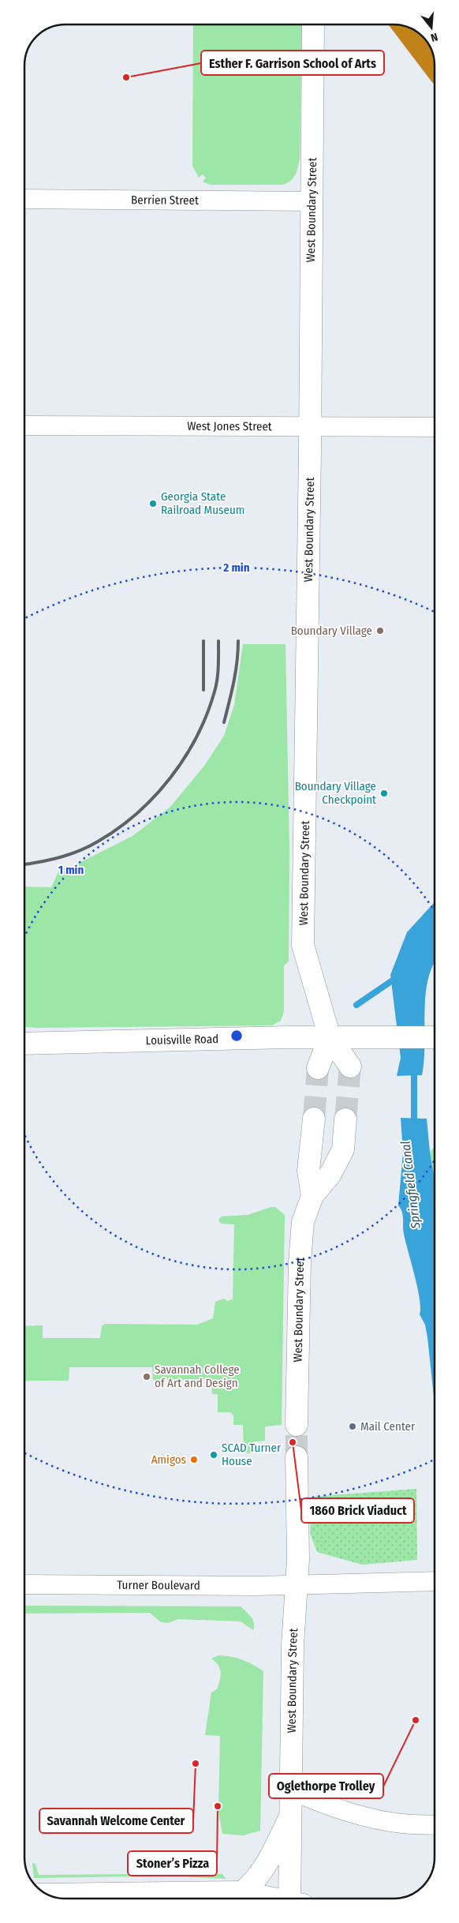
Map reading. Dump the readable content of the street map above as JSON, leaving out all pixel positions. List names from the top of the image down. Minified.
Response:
{"streets":{"main road":["West Boundary Street","Louisville Road"],"street":["Berrien Street","West Jones Street","Turner Boulevard"]},"crossings":[["Berrien Street","West Boundary Street"],["West Boundary Street","West Jones Street"],["West Boundary Street","Louisville Road"],["West Boundary Street","Turner Boulevard"]],"water":["Springfield Canal"],"places":["Esther F. Garrison School of Arts","Georgia State Railroad Museum","Boundary Village","Boundary Village Checkpoint","Savannah College of Art and Design","Mail Center","1860 Brick Viaduct","SCAD Turner House","Amigos","Oglethorpe Trolley","Savannah Welcome Center","Stoner’s Pizza"],"north":"bottom","rings":["2 min","1 min"]}
